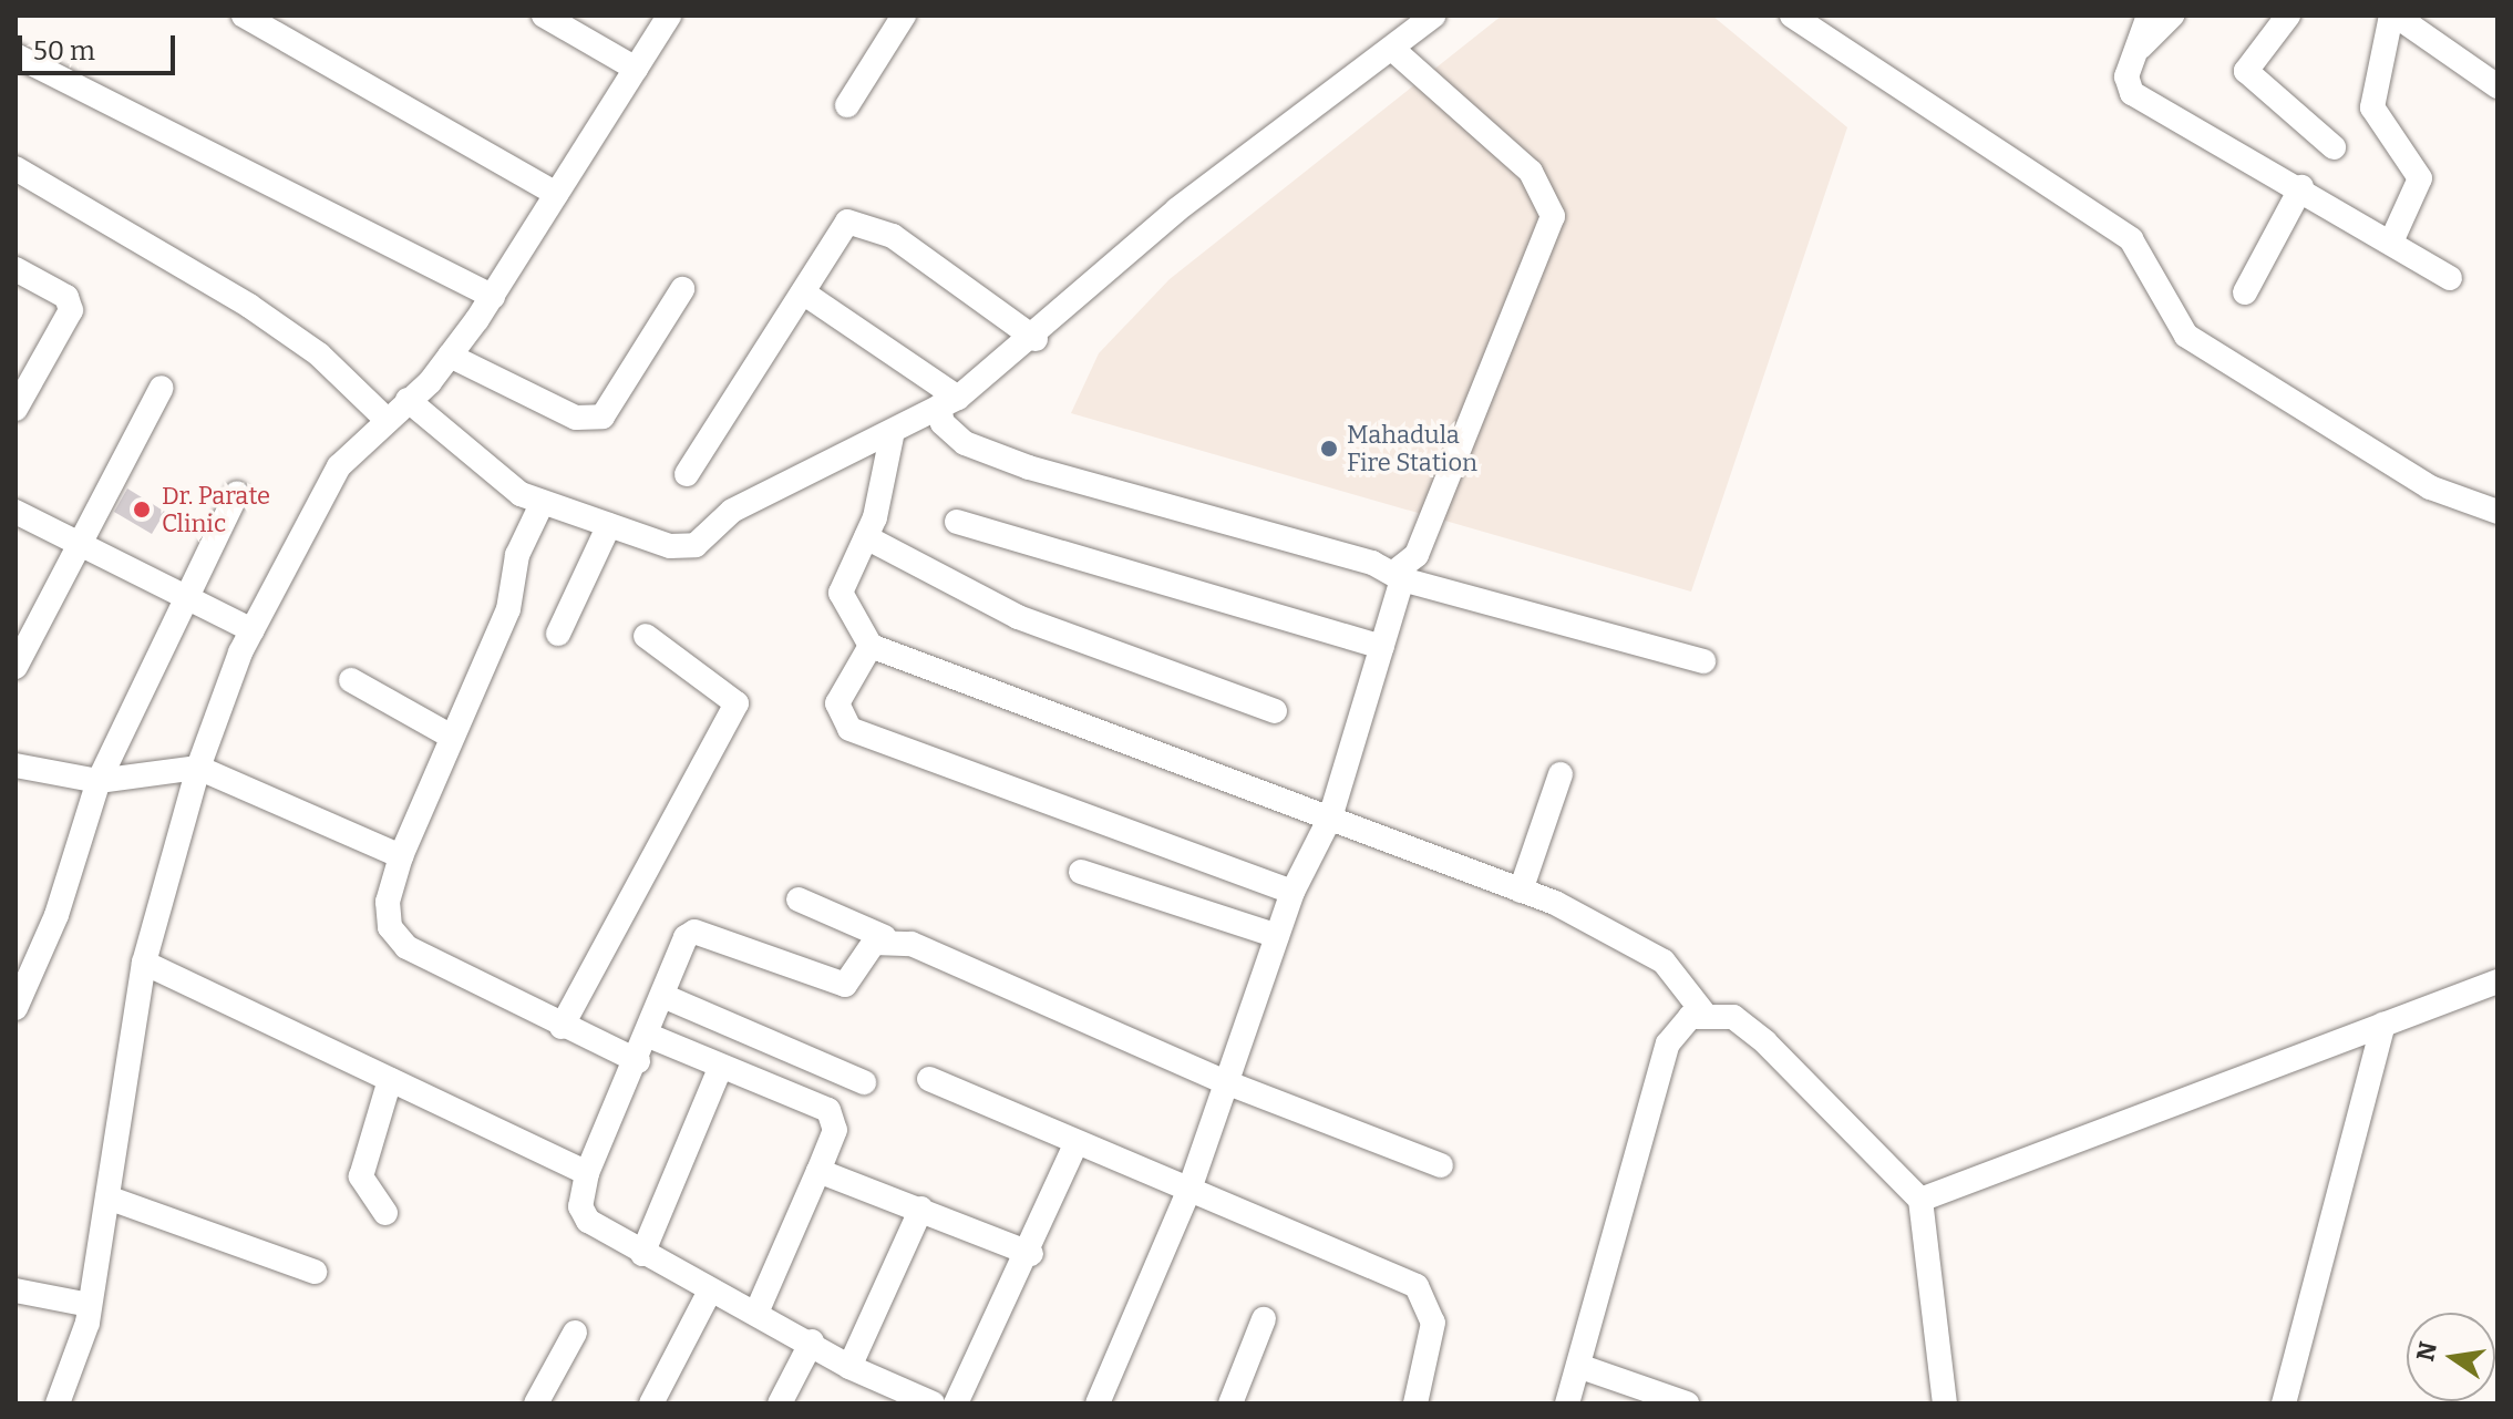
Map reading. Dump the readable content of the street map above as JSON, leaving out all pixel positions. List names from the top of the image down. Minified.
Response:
{"places":["Mahadula Fire Station","Dr. Parate Clinic"],"scale_bar":"50 m","north":"left"}
